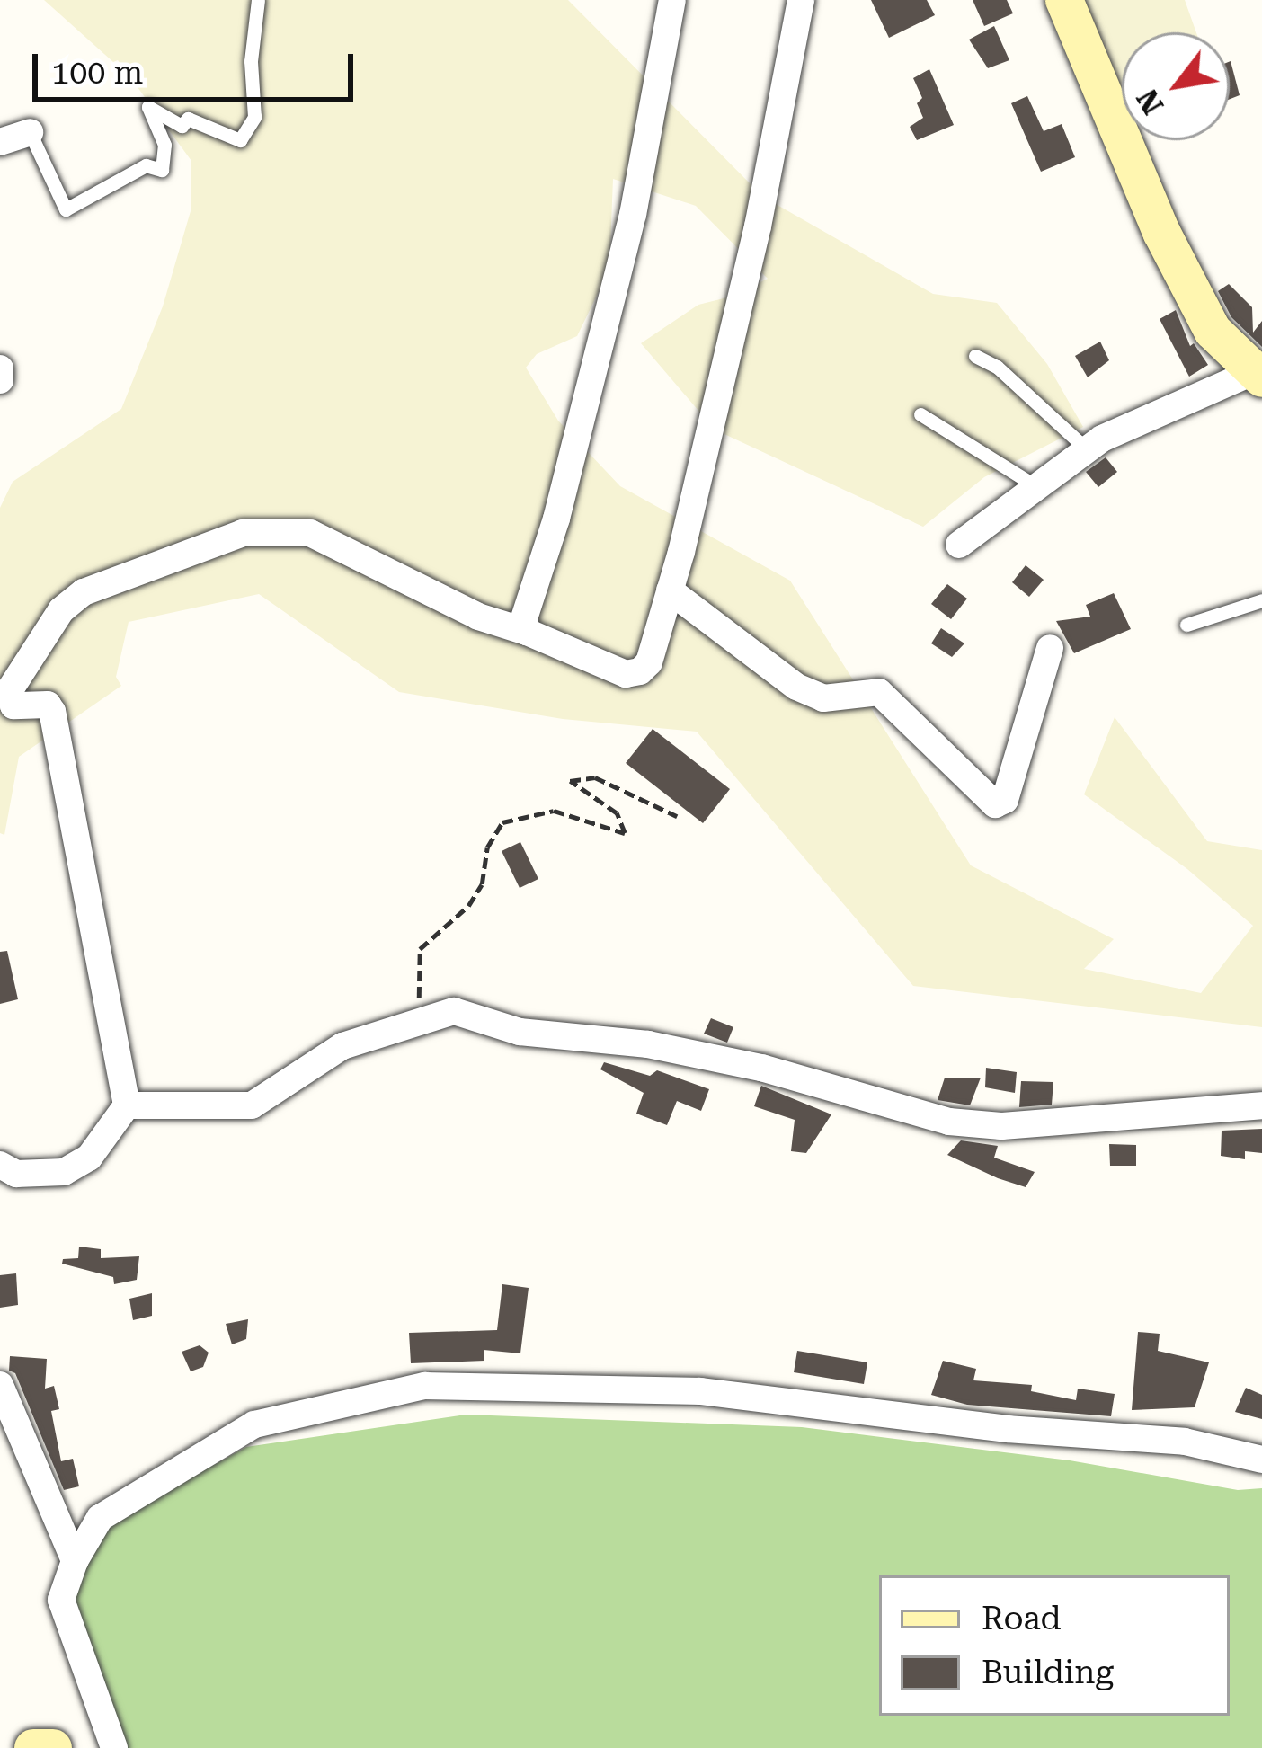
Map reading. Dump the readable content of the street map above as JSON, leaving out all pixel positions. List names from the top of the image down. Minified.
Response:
{"legend":["Road","Building"],"scale_bar":"100 m","north":"bottom left"}
